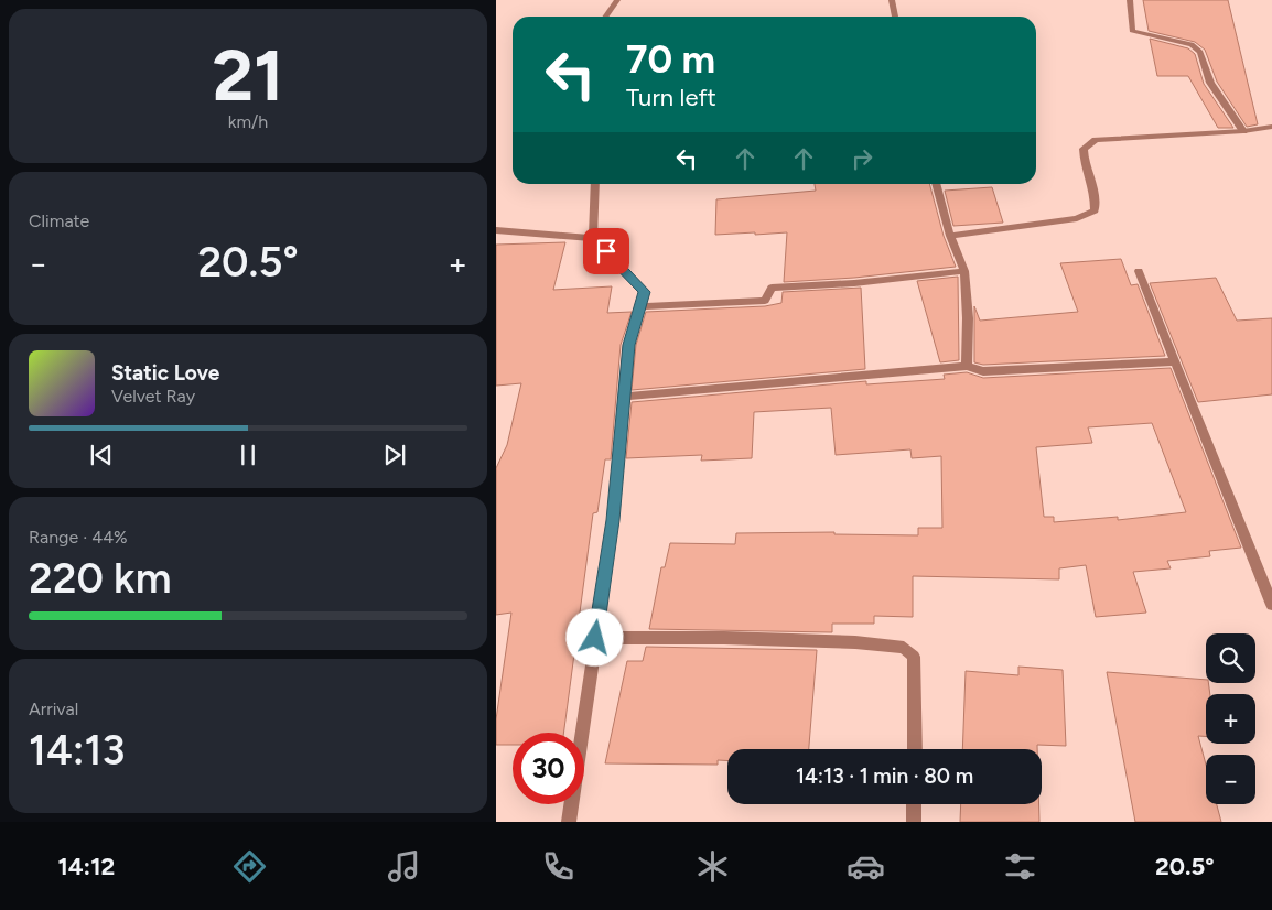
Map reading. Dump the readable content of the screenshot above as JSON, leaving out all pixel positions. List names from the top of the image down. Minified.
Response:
{"page":{"tile":[["21","km/h"],"Climate",["Range · 44%","220 km"],["Arrival","14:13"]],"turn":["70 m","Turn left"],"heat":["−","20.5°","+"],"song":["Static Love","Velvet Ray"],"map_buttons":["+","−"],"limit":"30","trip":"14:13 · 1 min · 80 m","tabs":["14:12","20.5°"]}}
